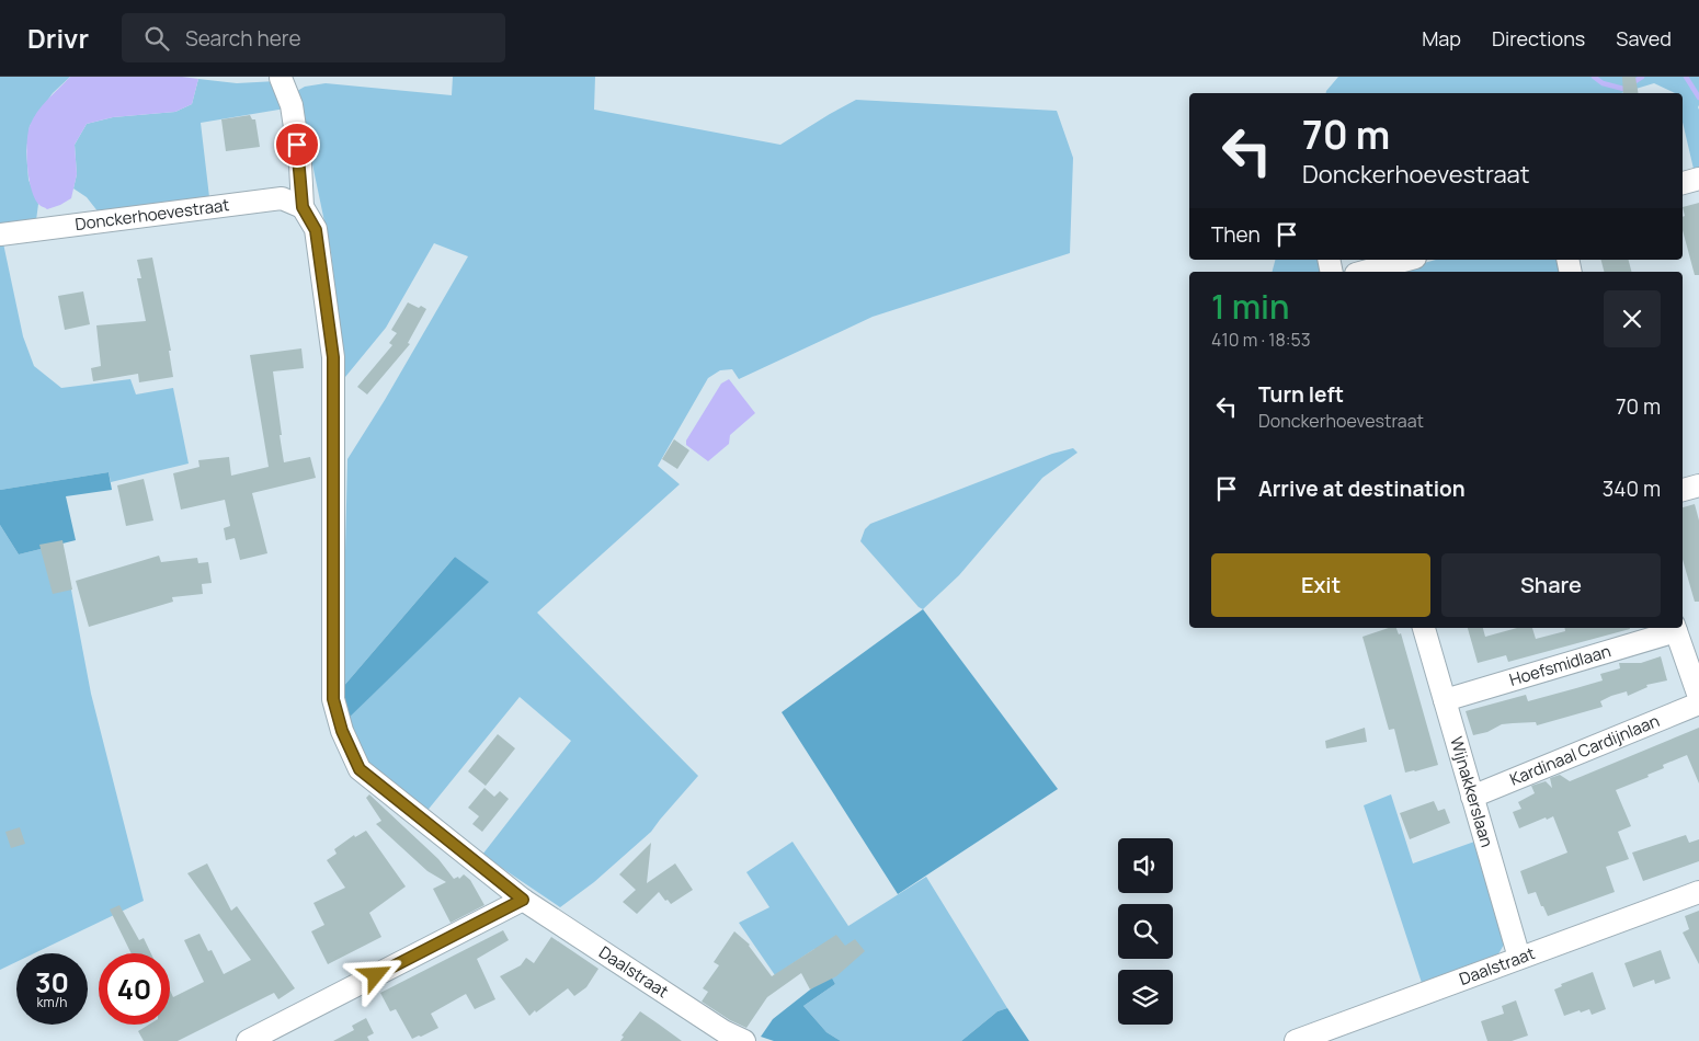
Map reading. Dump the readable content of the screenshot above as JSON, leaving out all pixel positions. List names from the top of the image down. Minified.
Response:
{"streets":{"street":["Donckerhoevestraat","Hoefsmidlaan","Kardinaal Cardijnlaan","Wijnakkerslaan","Daalstraat"]},"crossings":[["Hoefsmidlaan","Wijnakkerslaan"],["Kardinaal Cardijnlaan","Wijnakkerslaan"],["Wijnakkerslaan","Daalstraat"]],"page":{"header":"Drivr","search":"Search here","nav":["Map","Directions","Saved"],"turn":["70 m","Donckerhoevestraat"],"then":"Then","heading":["1 min","410 m · 18:53"],"list":[{"name":"Turn left","note":"Donckerhoevestraat","value":"70 m"},{"name":"Arrive at destination","value":"340 m"}],"buttons":["Exit","Share"],"speed":"30 km/h","limit":"40"}}
